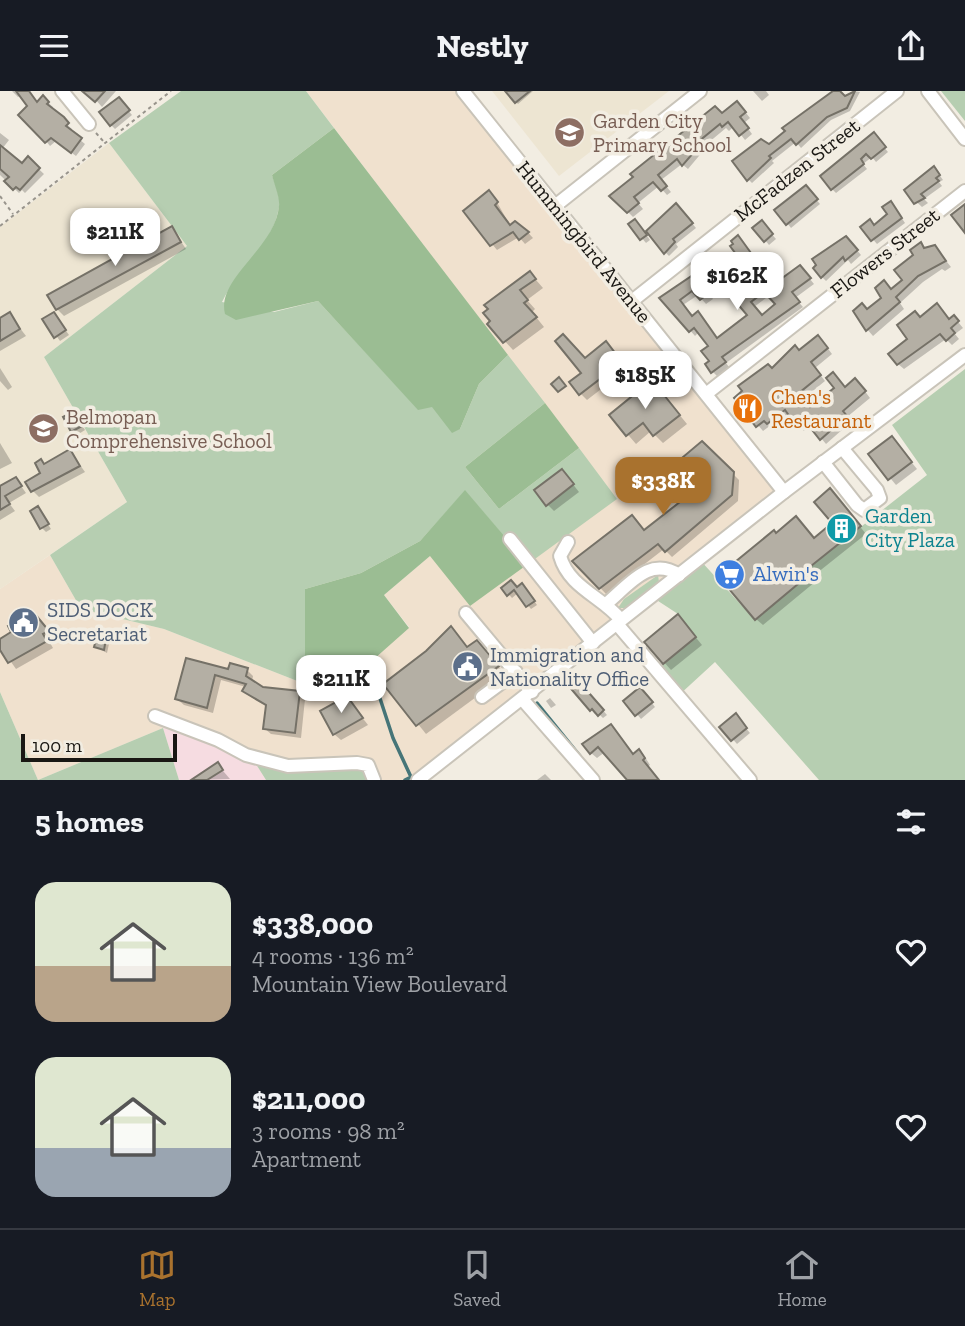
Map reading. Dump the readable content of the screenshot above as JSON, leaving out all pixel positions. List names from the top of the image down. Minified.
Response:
{"streets":{"street":["McFadzen Street","Hummingbird Avenue","Flowers Street"]},"crossings":[["McFadzen Street","Hummingbird Avenue"],["Hummingbird Avenue","Flowers Street"]],"places":{"school or university":["Garden City Primary School","Belmopan Comprehensive School"],"restaurant":["Chen's Restaurant"],"building":["Garden City Plaza"],"supermarket":["Alwin's"],"public building":["SIDS DOCK Secretariat","Immigration and Nationality Office"]},"scale_bar":"100 m","page":{"header":"Nestly","price":["$211K","$162K","$185K","$338K","$211K"],"scale":"100 m","heading":"5 homes","list":[{"name":"$338,000","note":"4 rooms · 136 m² · Mountain View Boulevard"},{"name":"$211,000","note":"3 rooms · 98 m² · Apartment"}],"tabs":["Map","Saved","Home"]}}
